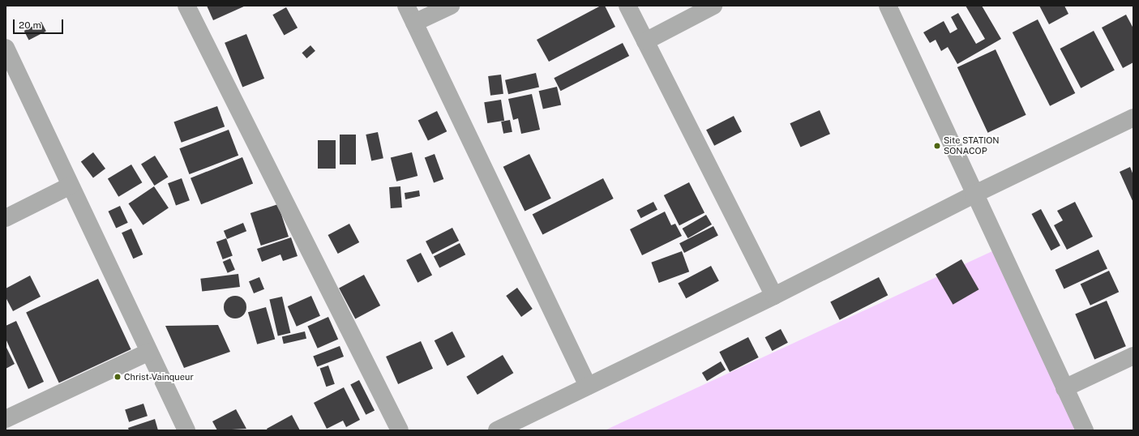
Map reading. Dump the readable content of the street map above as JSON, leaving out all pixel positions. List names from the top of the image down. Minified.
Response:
{"places":["Site STATION SONACOP","Christ-Vainqueur"],"scale_bar":"20 m"}
